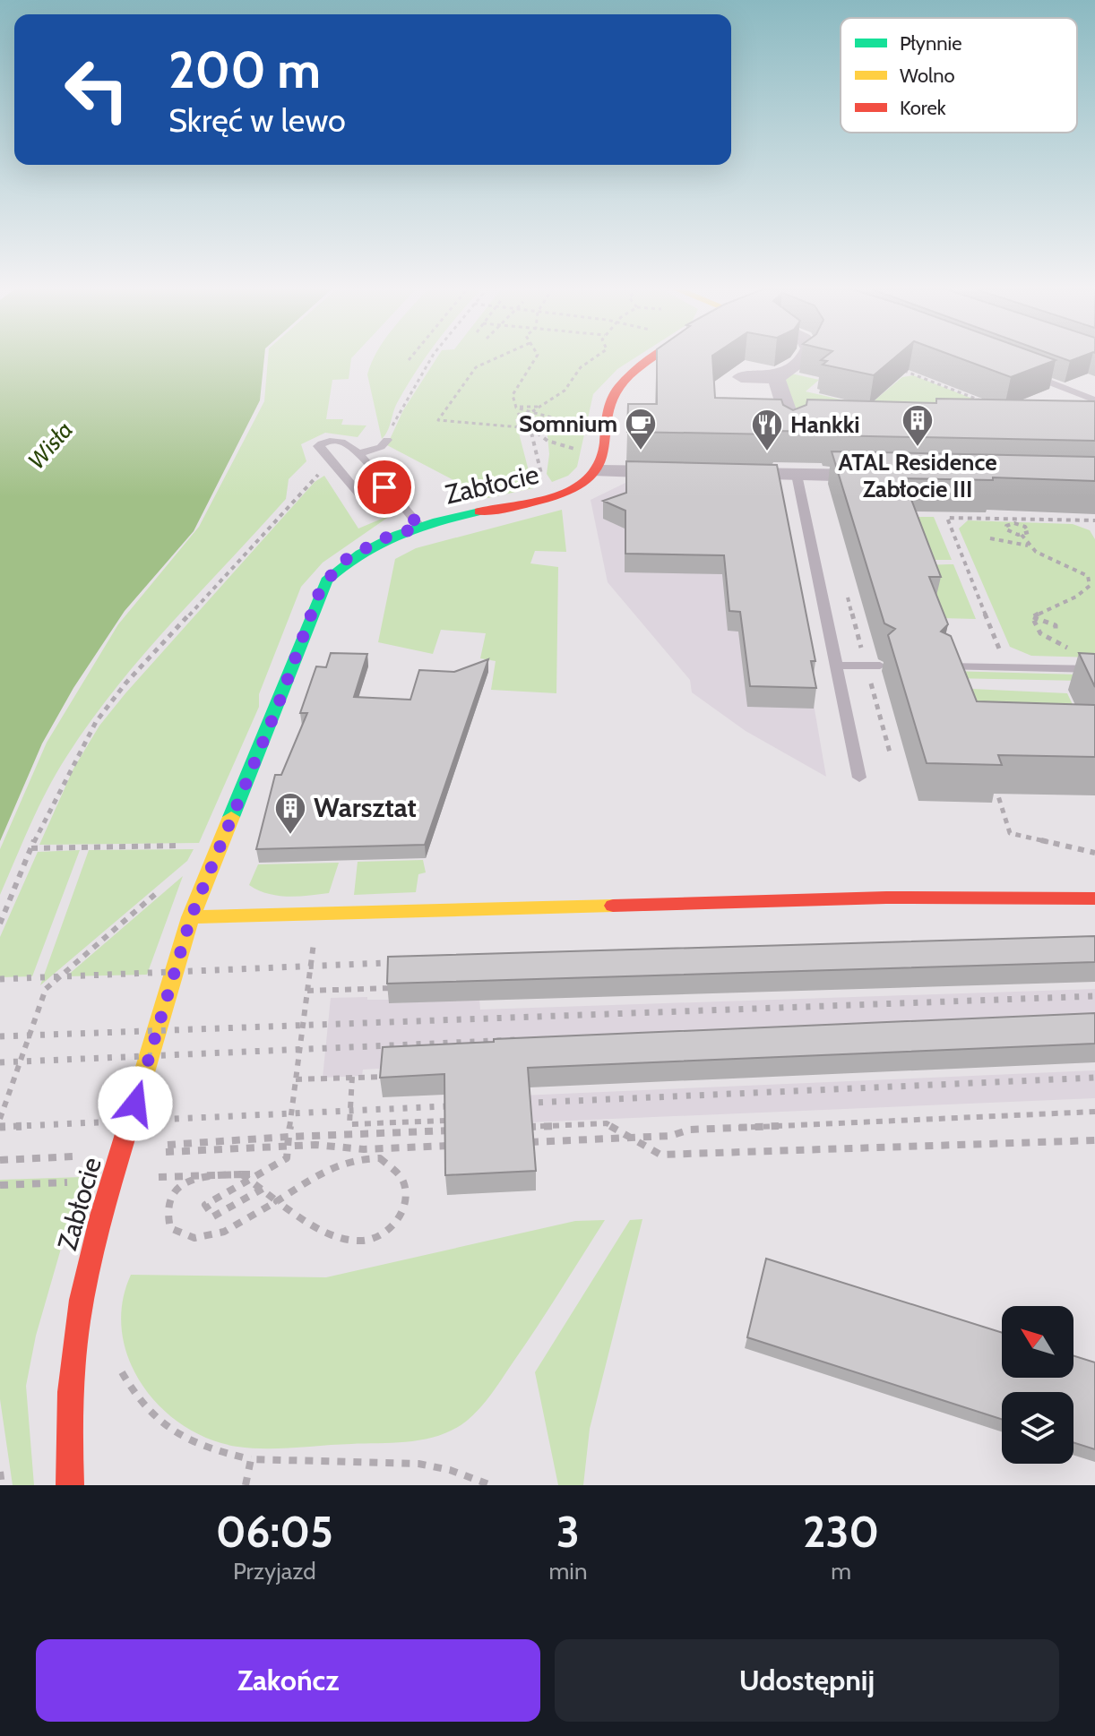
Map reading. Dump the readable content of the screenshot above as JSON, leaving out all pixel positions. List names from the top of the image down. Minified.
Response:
{"streets":{"street":["Zabłocie"]},"water":["Wisła"],"places":{"building":["ATAL Residence Zabłocie III","Warsztat"],"cafe":["Somnium"],"restaurant":["Hankki"]},"legend":["Płynnie","Wolno","Korek"],"north":"top left","page":{"turn":["200 m","Skręć w lewo"],"eta":["06:05","Przyjazd","3","min","230","m"],"buttons":["Zakończ","Udostępnij"]}}
